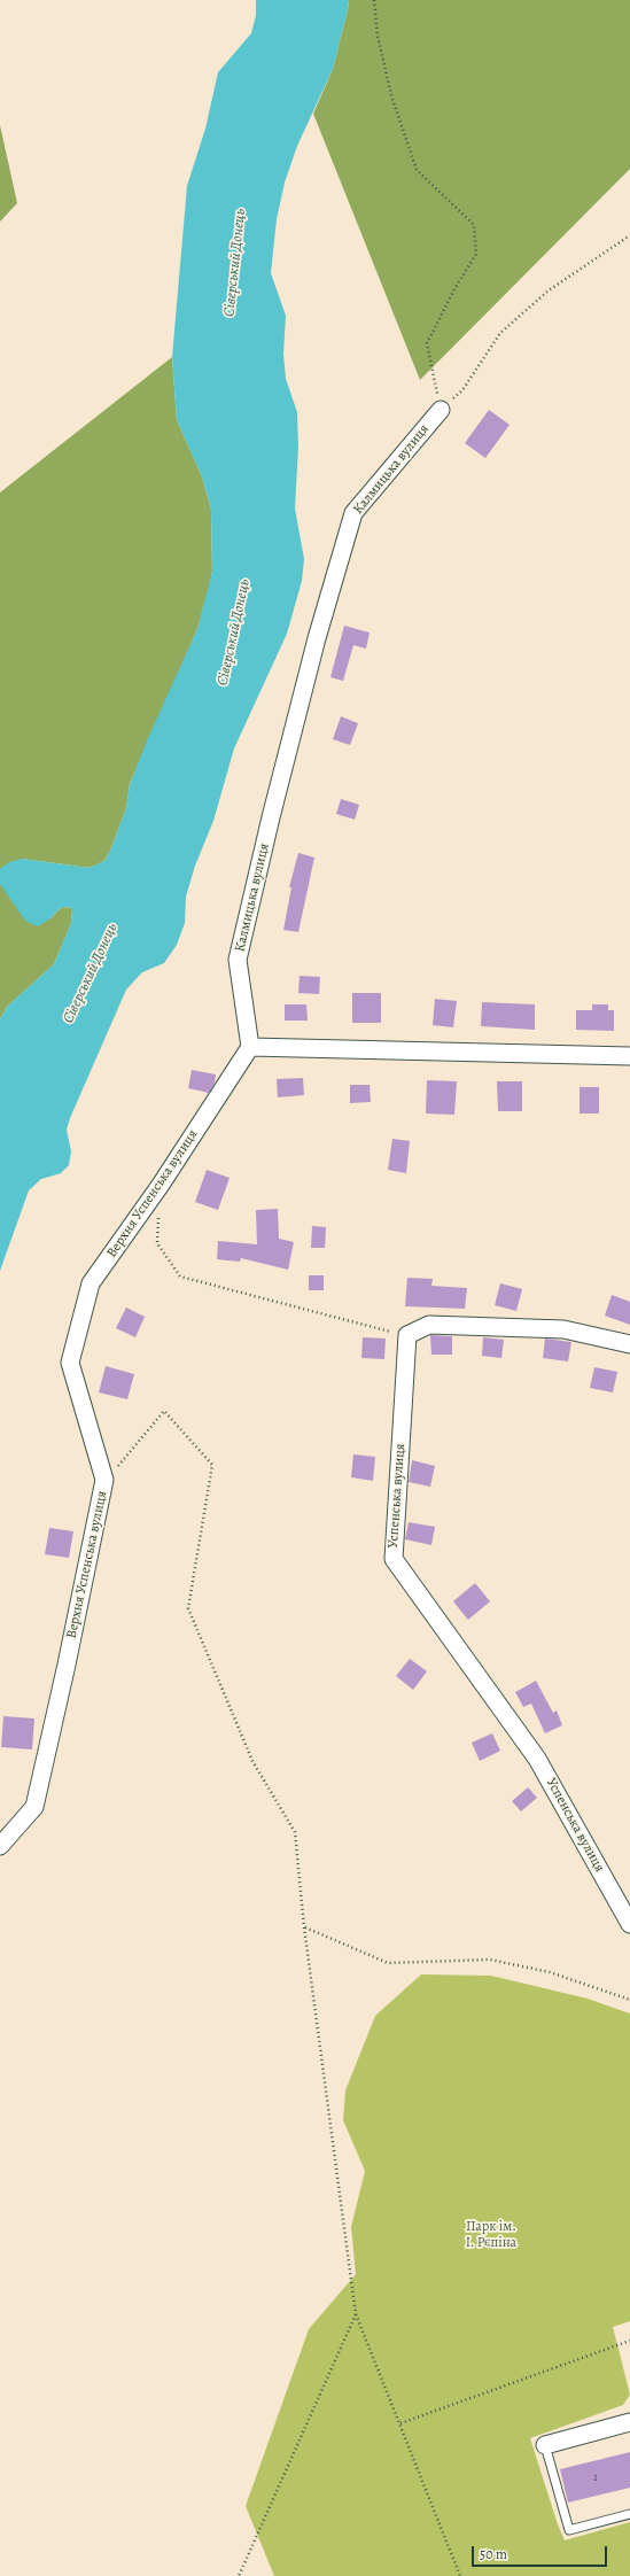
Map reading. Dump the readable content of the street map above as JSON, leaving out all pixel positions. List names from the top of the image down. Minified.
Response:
{"streets":{"street":["Калмицька вулиця","Верхня Успенська вулиця","Успенська вулиця"]},"crossings":[["Калмицька вулиця","Верхня Успенська вулиця"]],"water":["Сіверський Донець"],"parks":["Парк ім. І. Рєпіна"],"house_numbers":["1"],"scale_bar":"50 m"}
